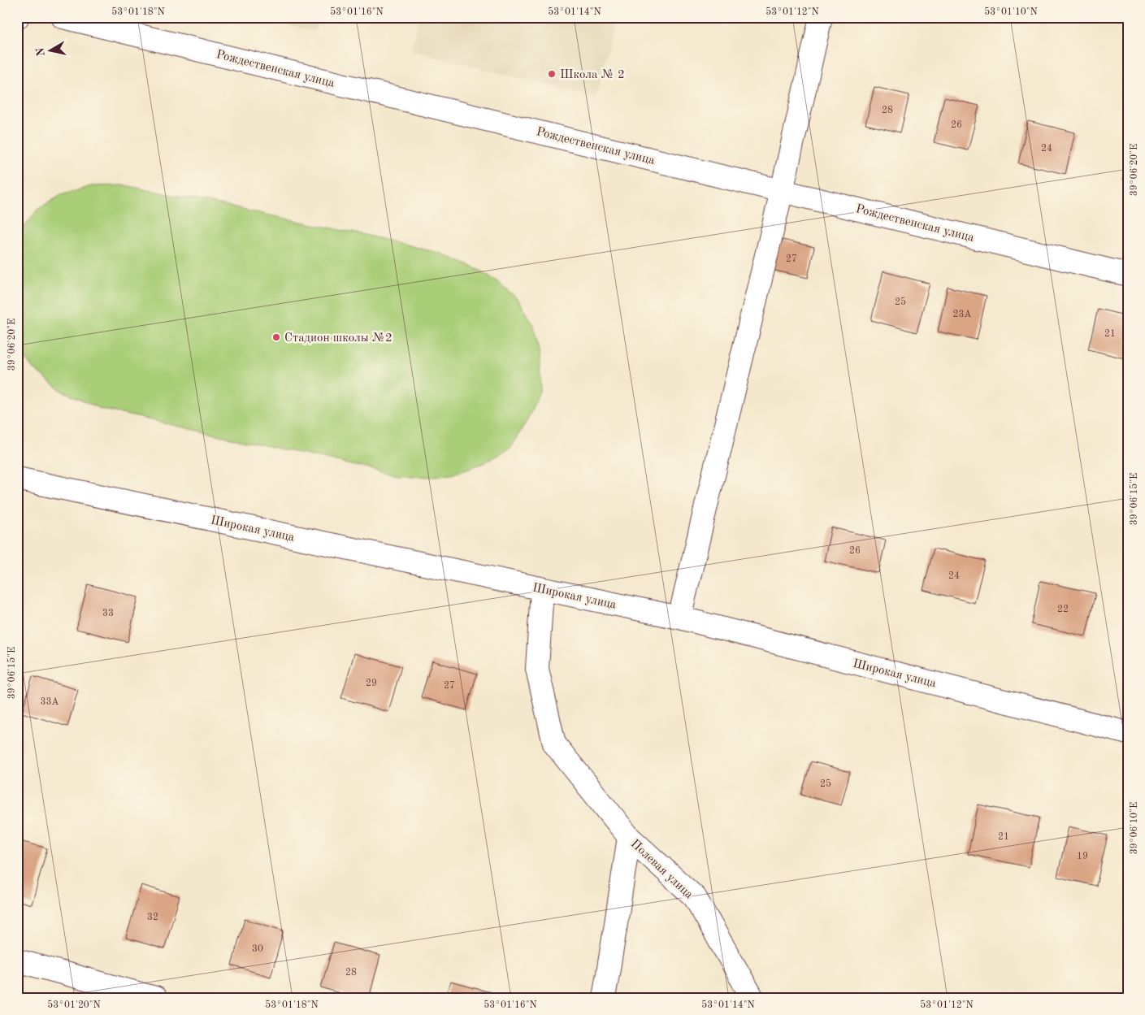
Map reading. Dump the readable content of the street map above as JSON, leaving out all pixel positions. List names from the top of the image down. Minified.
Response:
{"streets":{"street":["Рождественская улица","Широкая улица","Полевая улица"]},"places":["Школа № 2","Стадион школы №2"],"house_numbers":["28","26","24","27","25","23А","21","26","24","22","33","29","27","33А","25","21","19","32","30","28"],"north":"left","coordinates":["53°01'18\"N","53°01'16\"N","53°01'14\"N","53°01'12\"N","53°01'10\"N","39°06'20\"E","39°06'15\"E","39°06'10\"E","53°01'20\"N"]}
